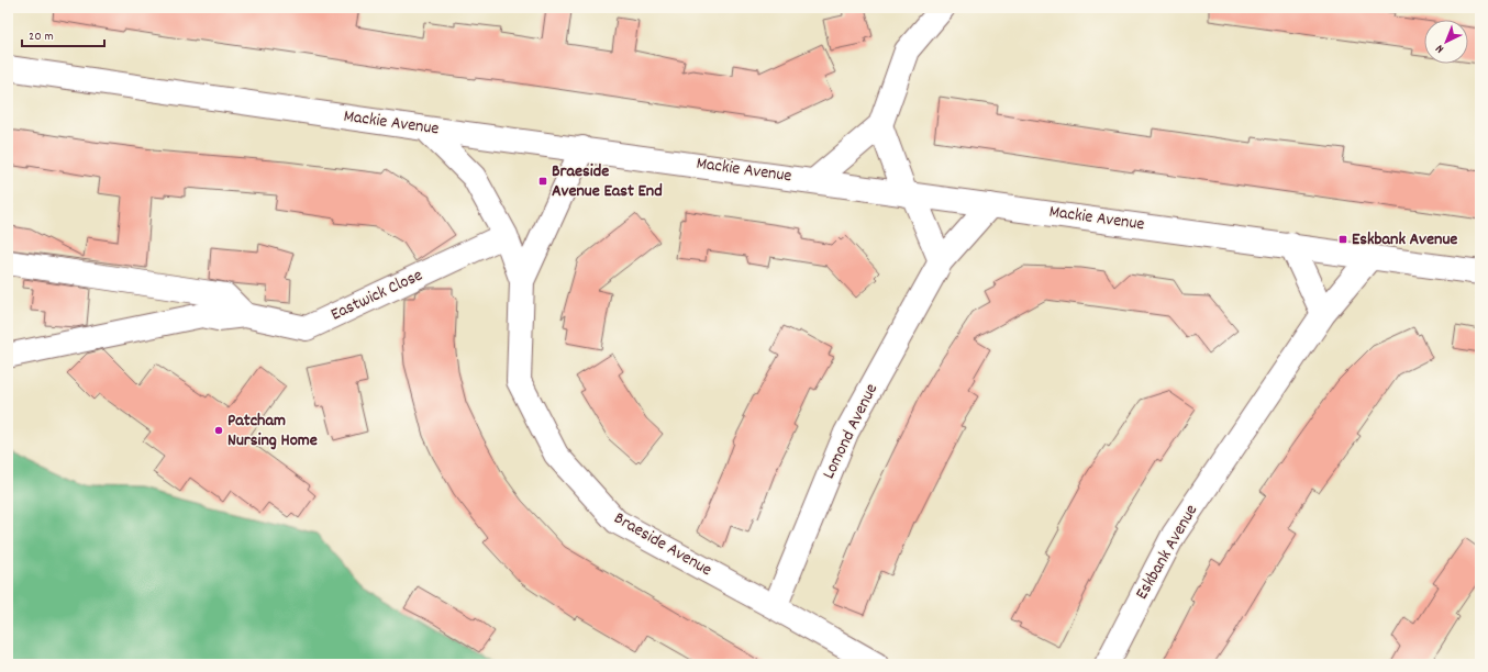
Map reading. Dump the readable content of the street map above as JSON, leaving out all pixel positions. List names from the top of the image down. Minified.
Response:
{"streets":{"street":["Mackie Avenue","Eastwick Close","Lomond Avenue","Braeside Avenue","Eskbank Avenue"]},"crossings":[["Mackie Avenue","Lomond Avenue"],["Mackie Avenue","Braeside Avenue"],["Mackie Avenue","Eskbank Avenue"],["Eastwick Close","Braeside Avenue"],["Lomond Avenue","Braeside Avenue"]],"places":{"transit":["Braeside Avenue East End","Eskbank Avenue"],"other":["Patcham Nursing Home"]},"scale_bar":"20 m","north":"bottom left"}
